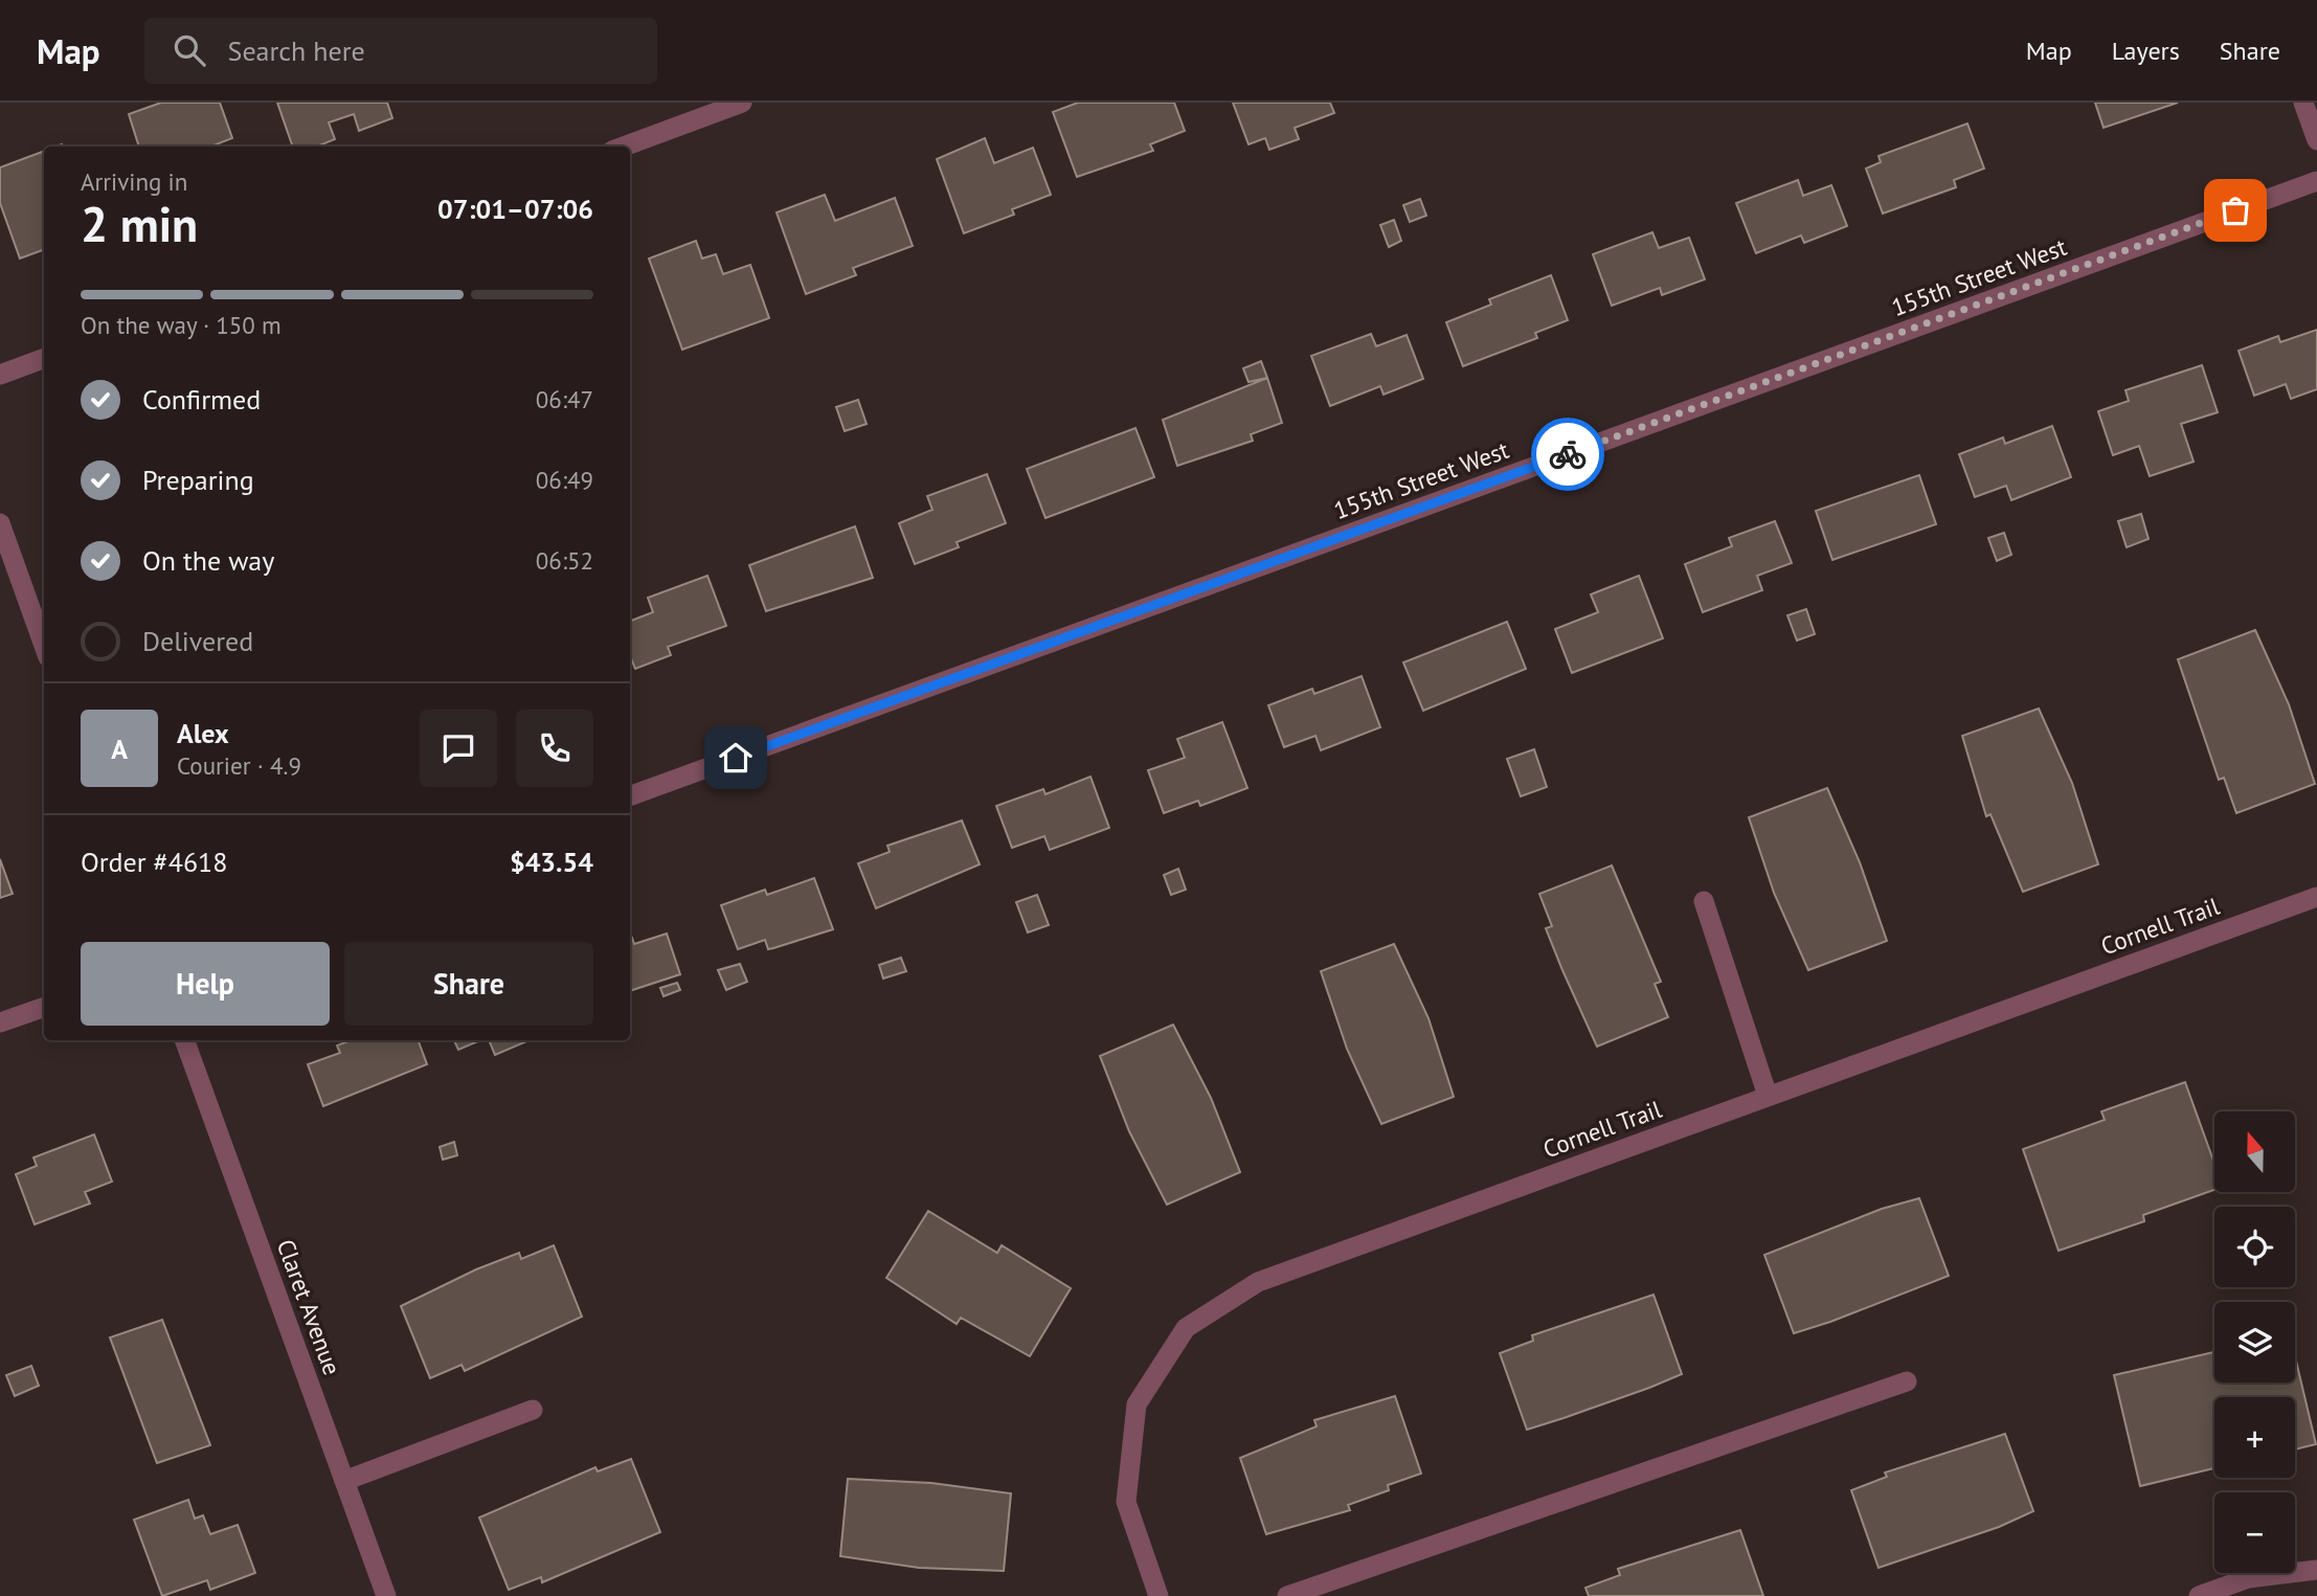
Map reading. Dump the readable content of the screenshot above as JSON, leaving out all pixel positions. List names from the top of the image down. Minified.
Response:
{"streets":{"street":["155th Street West","Cornell Trail","Claret Avenue"]},"north":"top","page":{"header":"Map","search":"Search here","nav":["Map","Layers","Share"],"heading":["2 min","Arriving in","07:01–07:06"],"panel":["Alex","Courier · 4.9","Order #4618","$43.54"],"bar":"On the way · 150 m","list":[["Confirmed","06:47"],["Preparing","06:49"],["On the way","06:52"],"Delivered"],"round":"A","buttons":["Help","Share"],"map_buttons":["+","−"]}}
